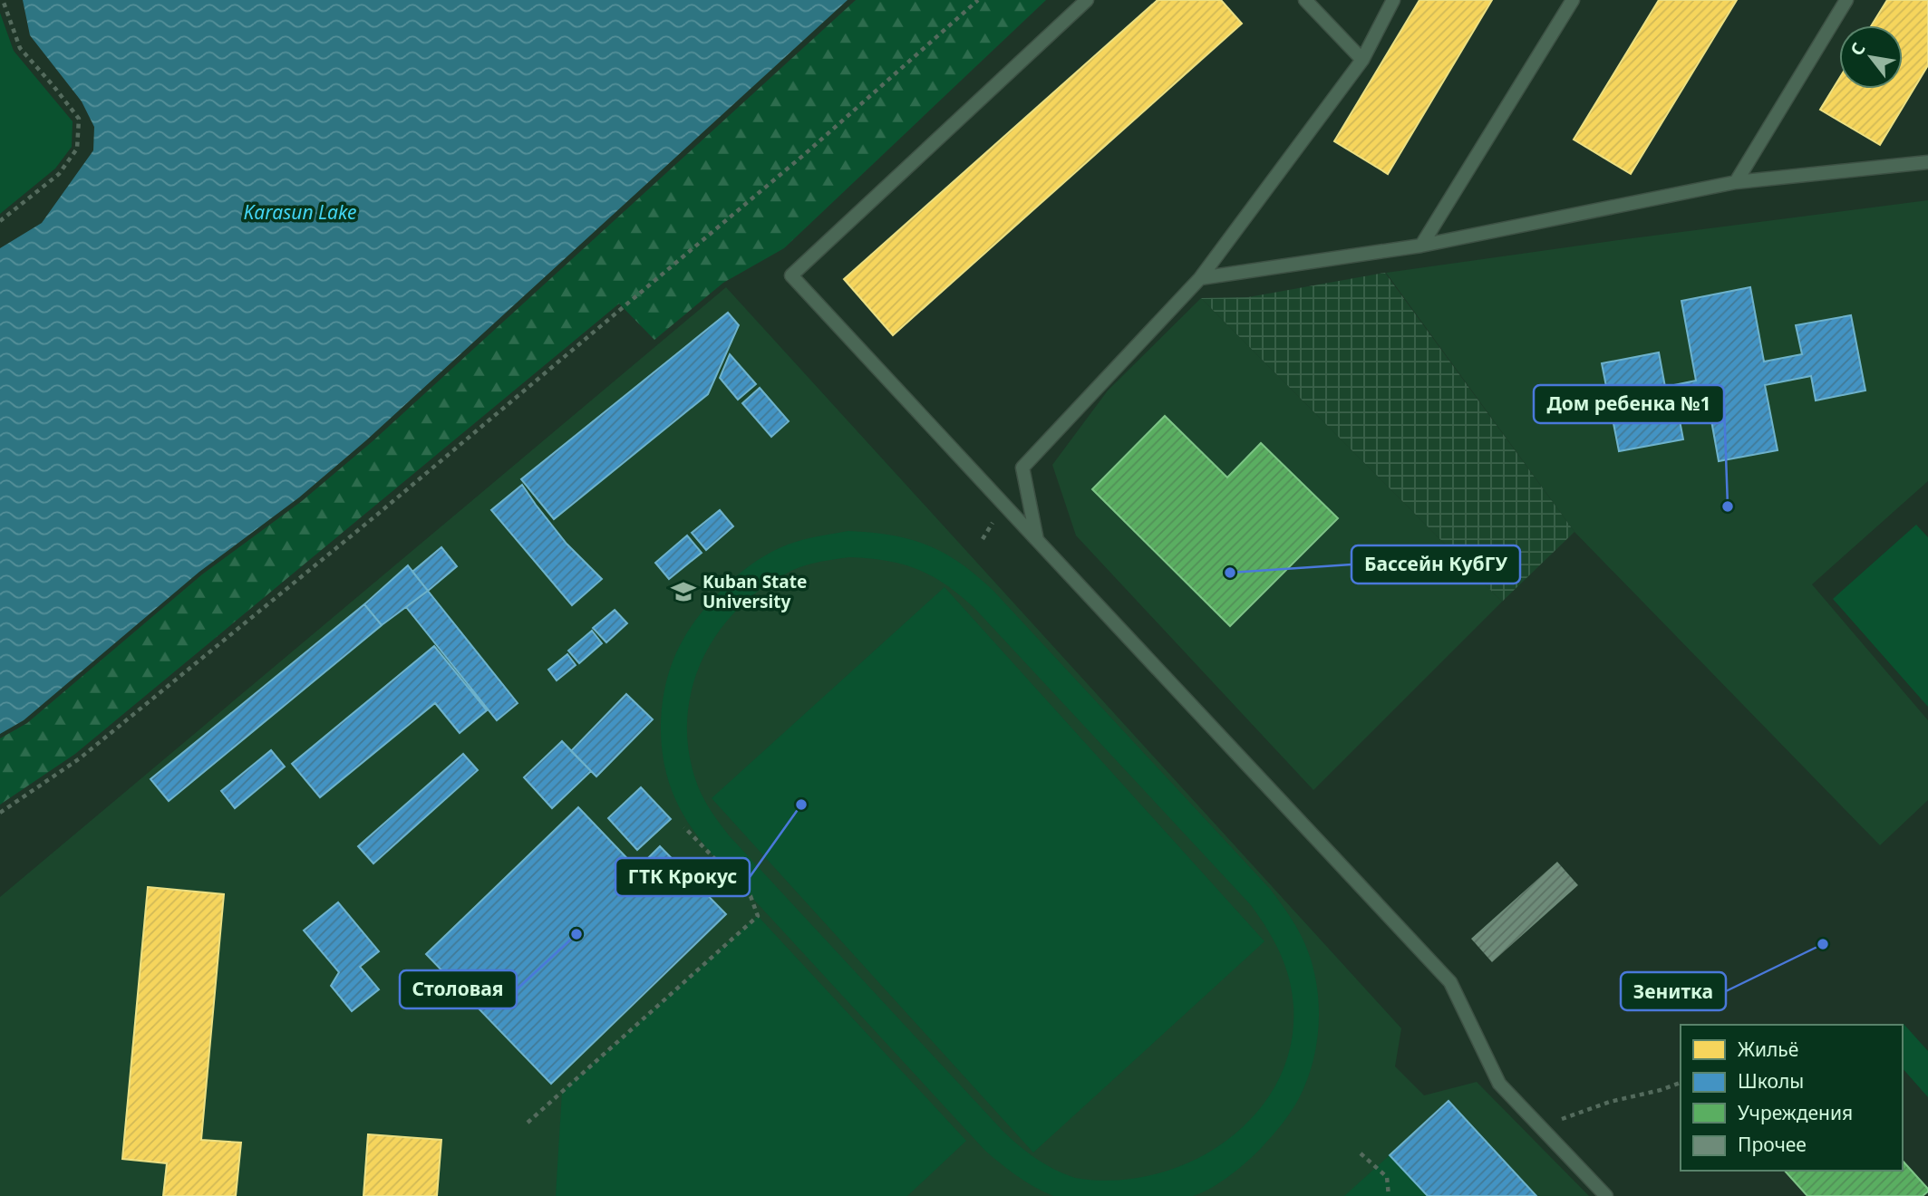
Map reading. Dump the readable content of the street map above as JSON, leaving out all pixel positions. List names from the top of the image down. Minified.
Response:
{"water":["Karasun Lake"],"places":{"other":["Дом ребенка №1","Бассейн КубГУ","ГТК Крокус","Столовая","Зенитка"],"school or university":["Kuban State University"]},"legend":["Жильё","Школы","Учреждения","Прочее"],"north":"top left"}
